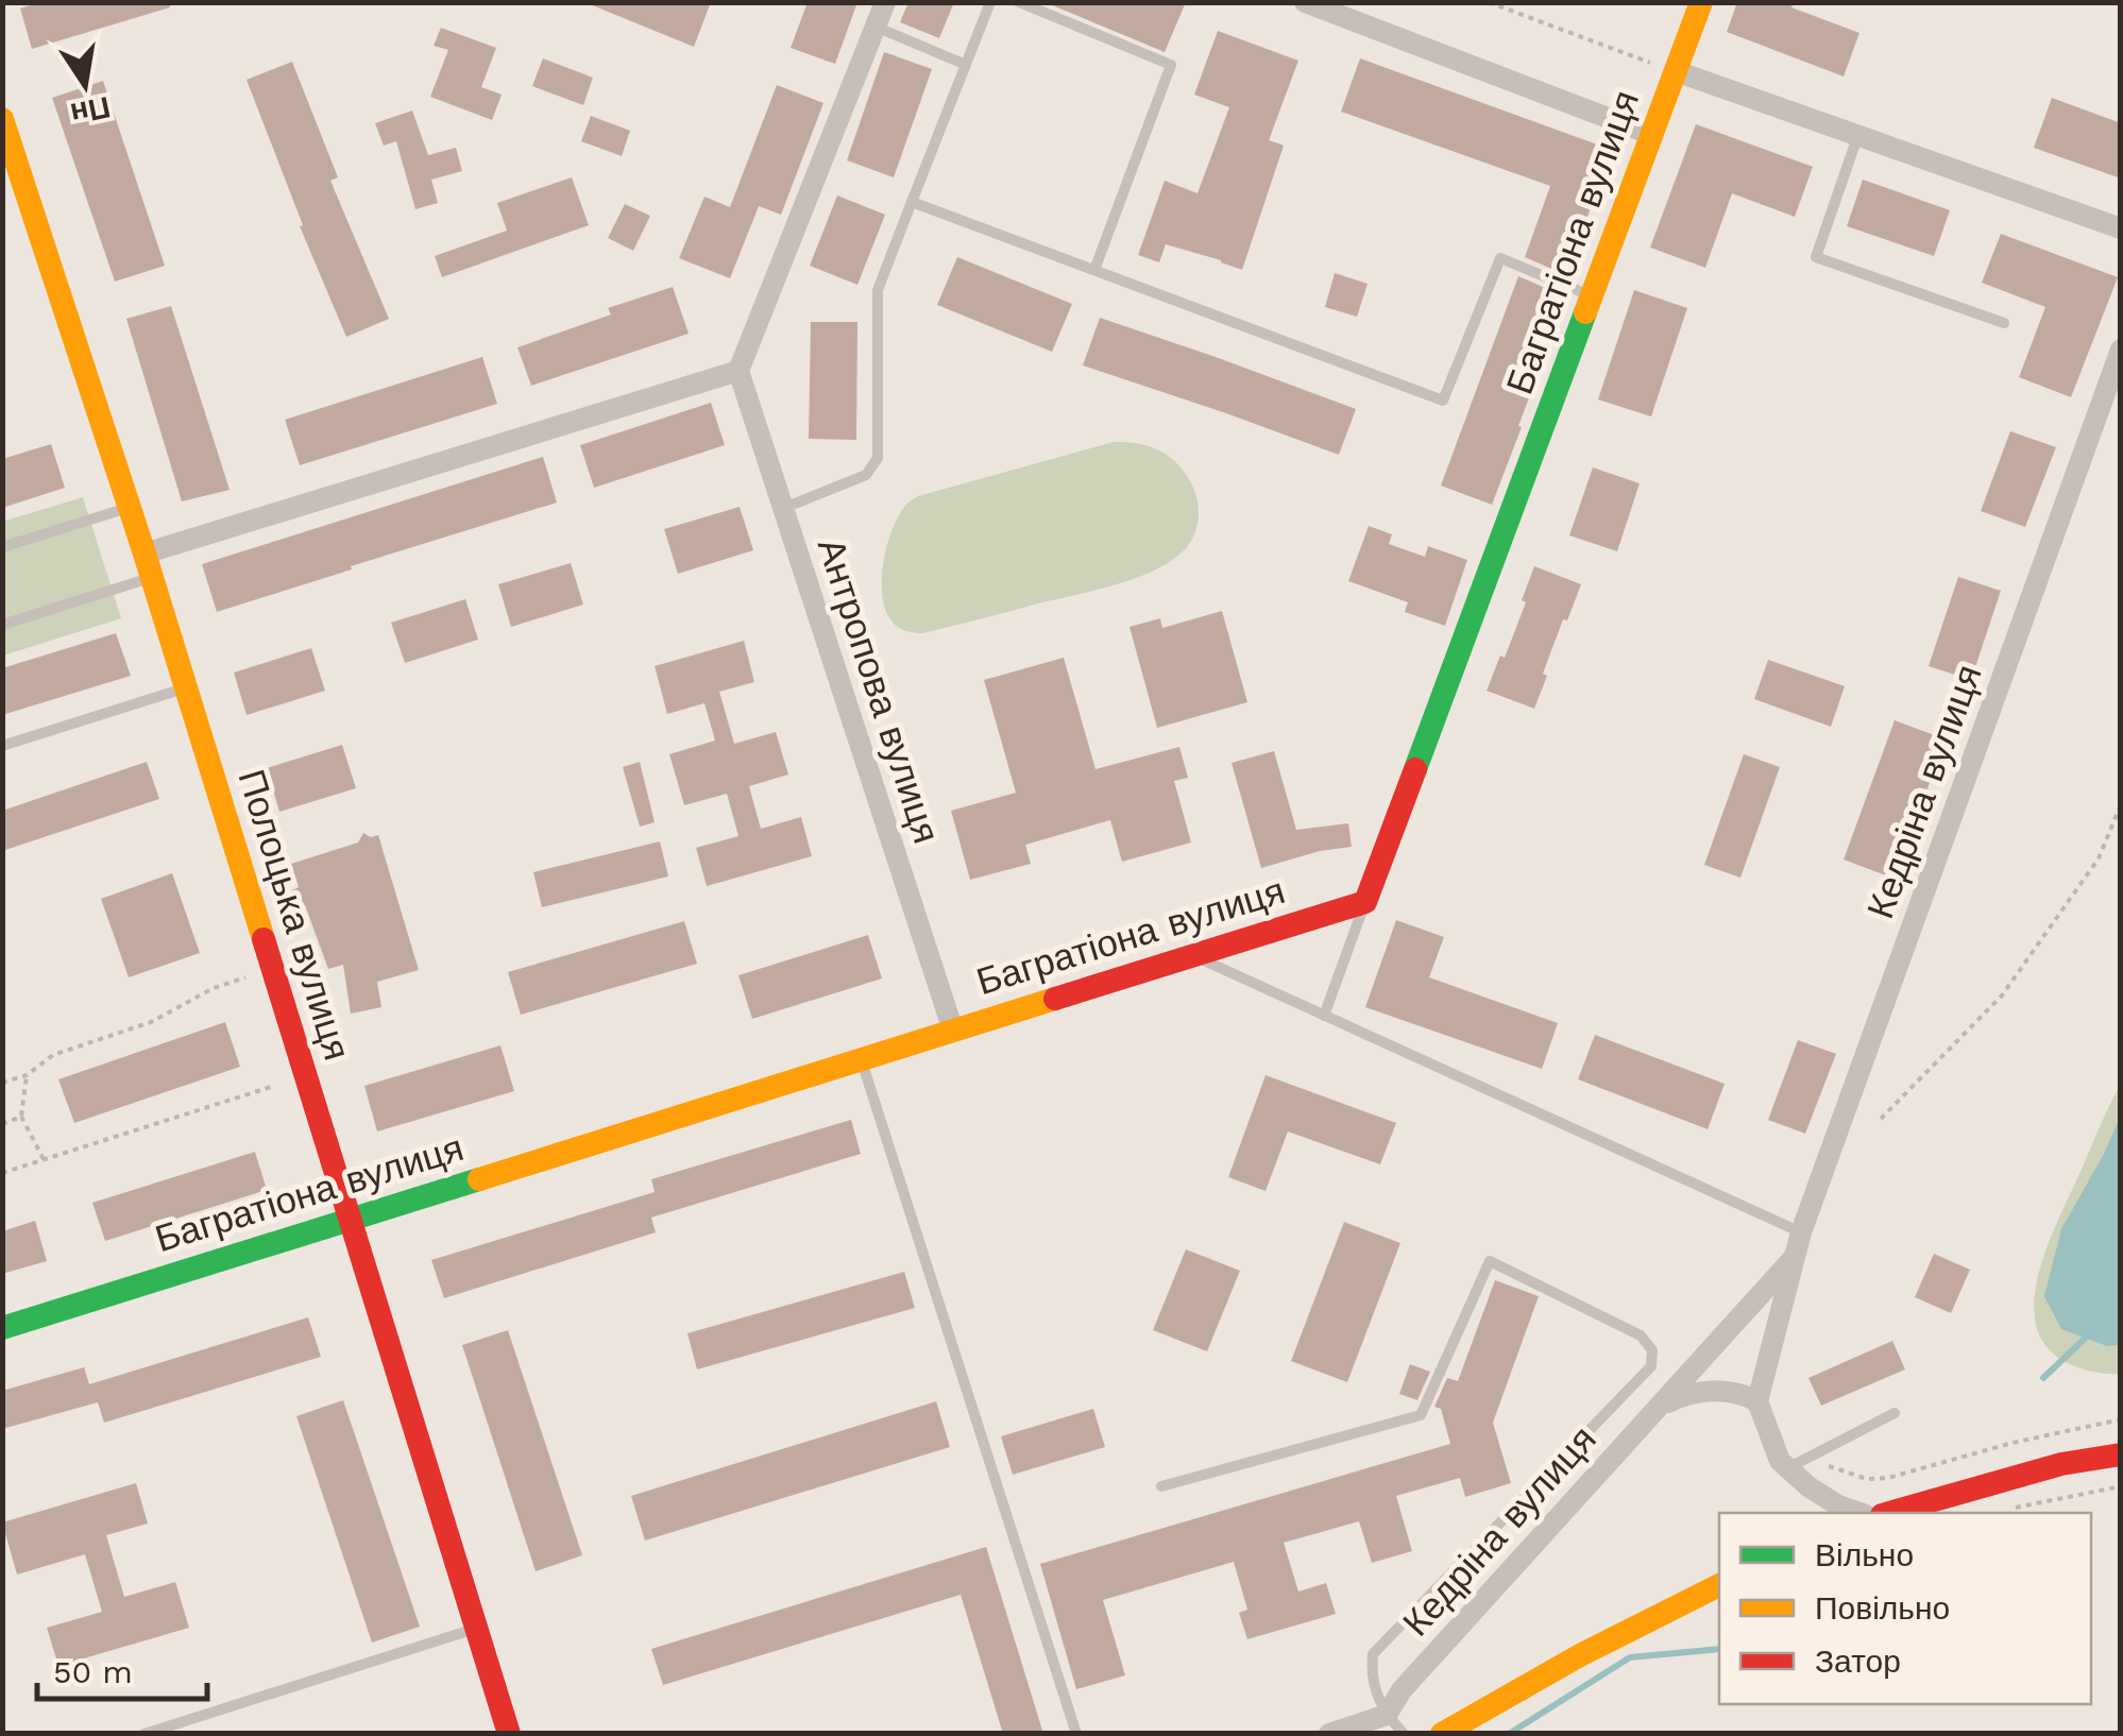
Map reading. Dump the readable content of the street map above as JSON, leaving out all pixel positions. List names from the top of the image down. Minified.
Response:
{"streets":{"street":["Багратіона вулиця","Антропова вулиця","Кедріна вулиця","Полоцька вулиця"]},"crossings":[["Багратіона вулиця","Антропова вулиця"],["Багратіона вулиця","Полоцька вулиця"]],"legend":["Вільно","Повільно","Затор"],"scale_bar":"50 m","north":"bottom"}
